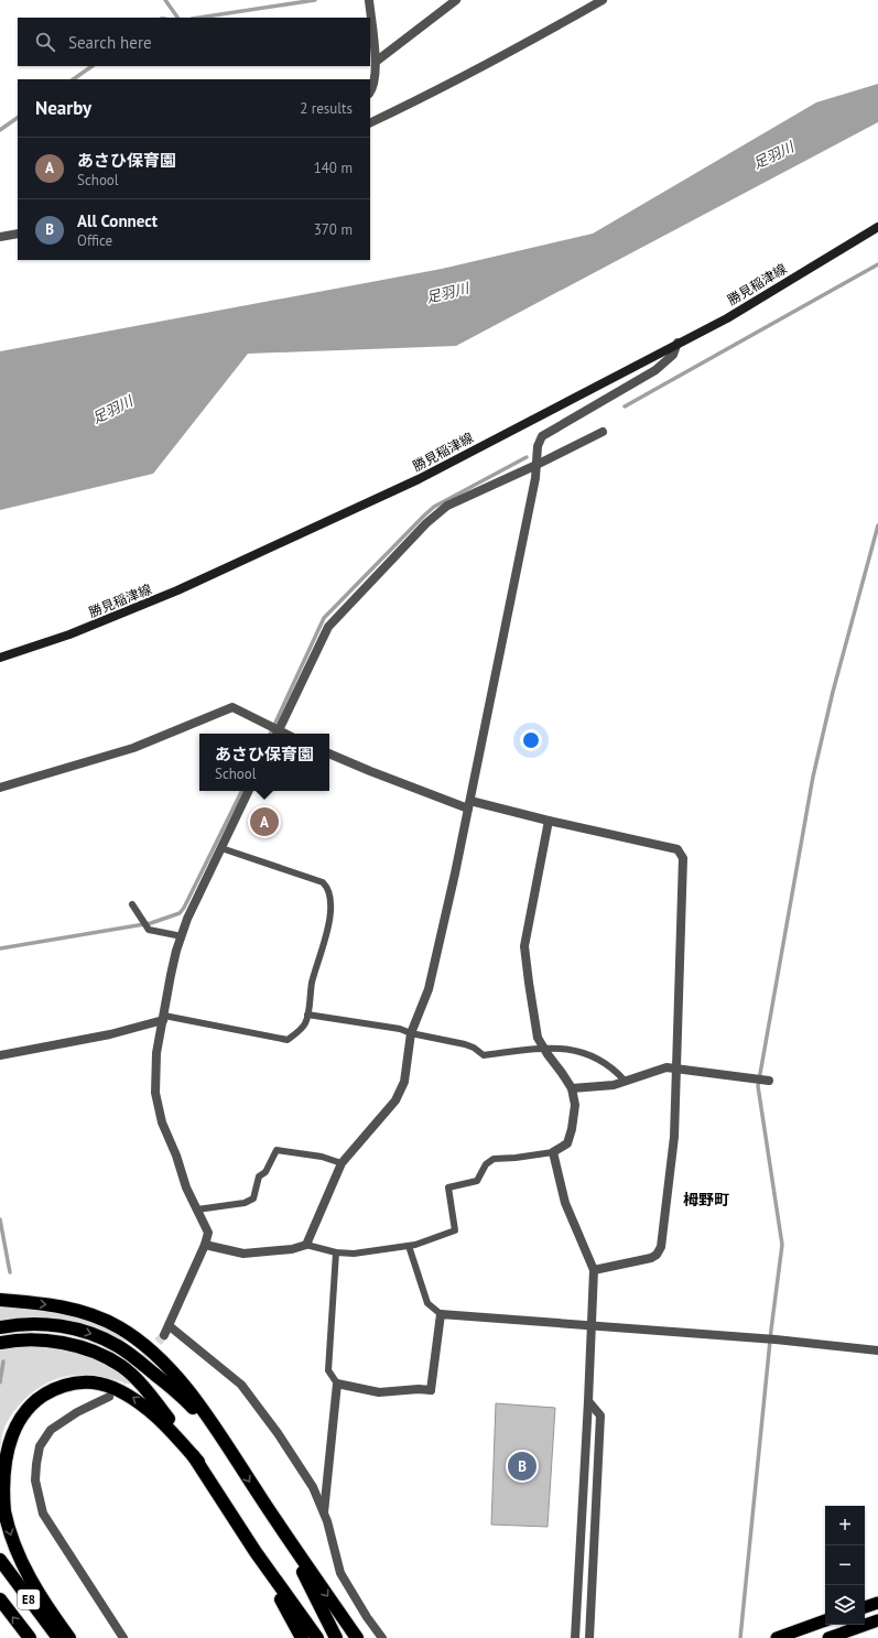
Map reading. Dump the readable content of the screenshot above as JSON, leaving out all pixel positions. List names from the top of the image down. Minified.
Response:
{"streets":{"highway":["E8"],"main road":["勝見稲津線"]},"districts":["栂野町"],"water":["足羽川"],"page":{"search":"Search here","heading":["Nearby","2 results"],"list":[{"mark":"A","name":"あさひ保育園","note":"School","value":"140 m"},{"mark":"B","name":"All Connect","note":"Office","value":"370 m"}],"popup":["あさひ保育園","School"],"pins":["A","B"],"map_buttons":["+","−"]}}
